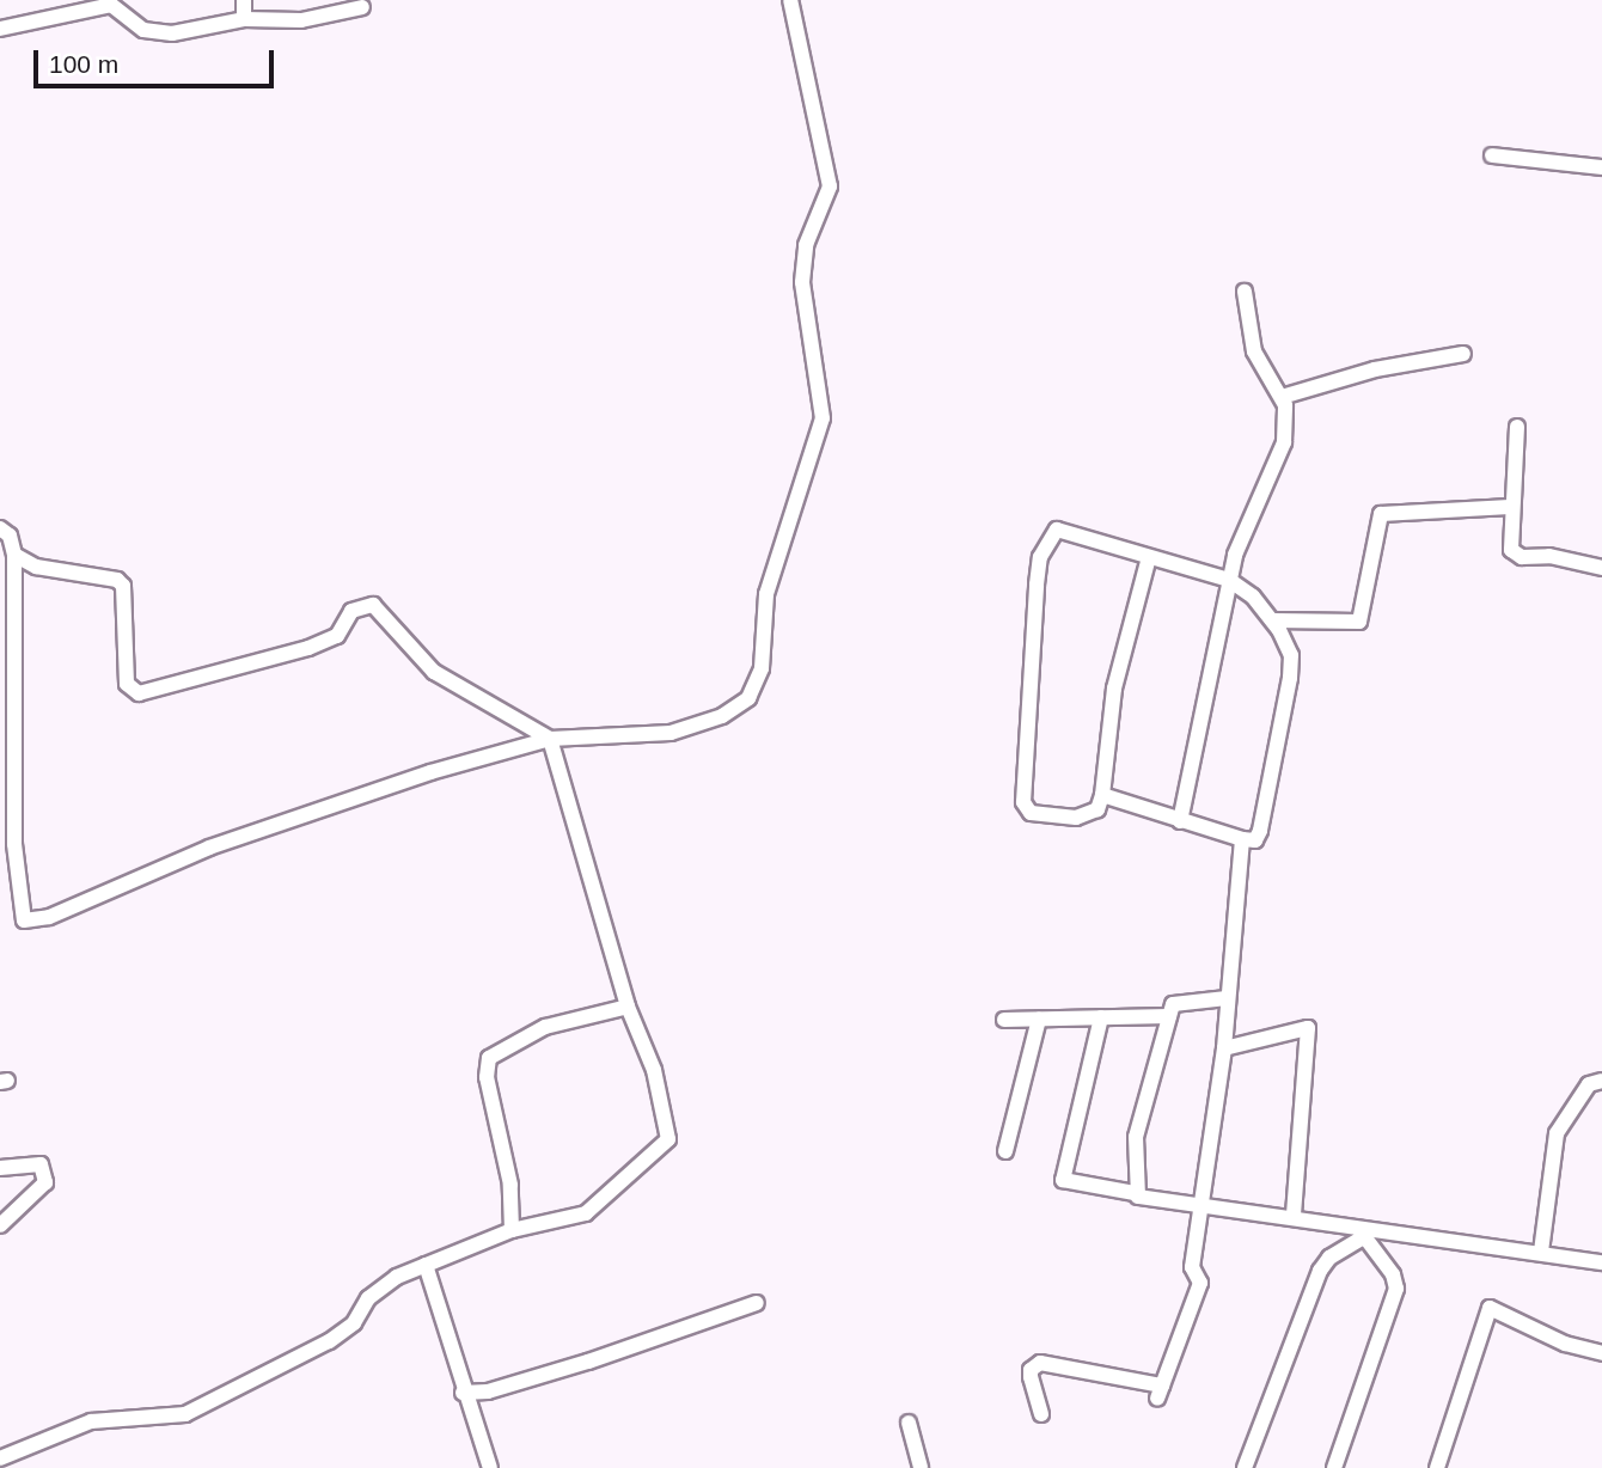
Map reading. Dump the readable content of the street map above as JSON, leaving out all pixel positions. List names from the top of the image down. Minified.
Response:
{"scale_bar":"100 m"}
